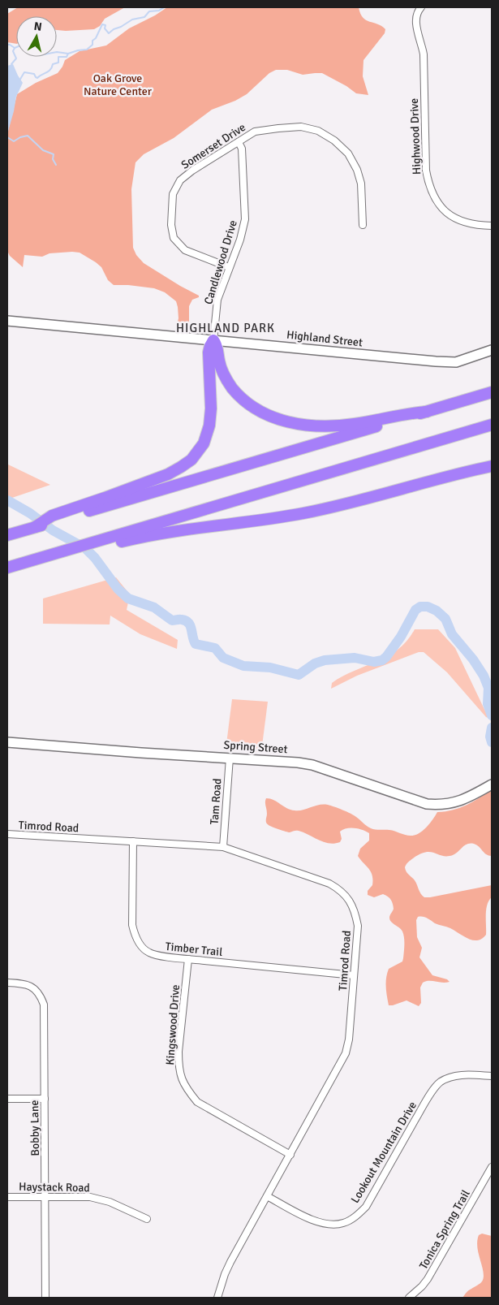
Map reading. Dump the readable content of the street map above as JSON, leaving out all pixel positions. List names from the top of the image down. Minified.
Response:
{"streets":{"street":["Highwood Drive","Somerset Drive","Candlewood Drive","Highland Street","Spring Street","Tam Road","Timrod Road","Timber Trail","Kingswood Drive","Bobby Lane","Lookout Mountain Drive","Haystack Road","Tonica Spring Trail"]},"crossings":[["Somerset Drive","Candlewood Drive"],["Candlewood Drive","Highland Street"],["Spring Street","Tam Road"],["Tam Road","Timrod Road"],["Timrod Road","Timber Trail"],["Timrod Road","Kingswood Drive"],["Timrod Road","Lookout Mountain Drive"],["Timber Trail","Kingswood Drive"],["Bobby Lane","Haystack Road"]],"districts":["HIGHLAND PARK"],"parks":["Oak Grove Nature Center"],"north":"top"}
